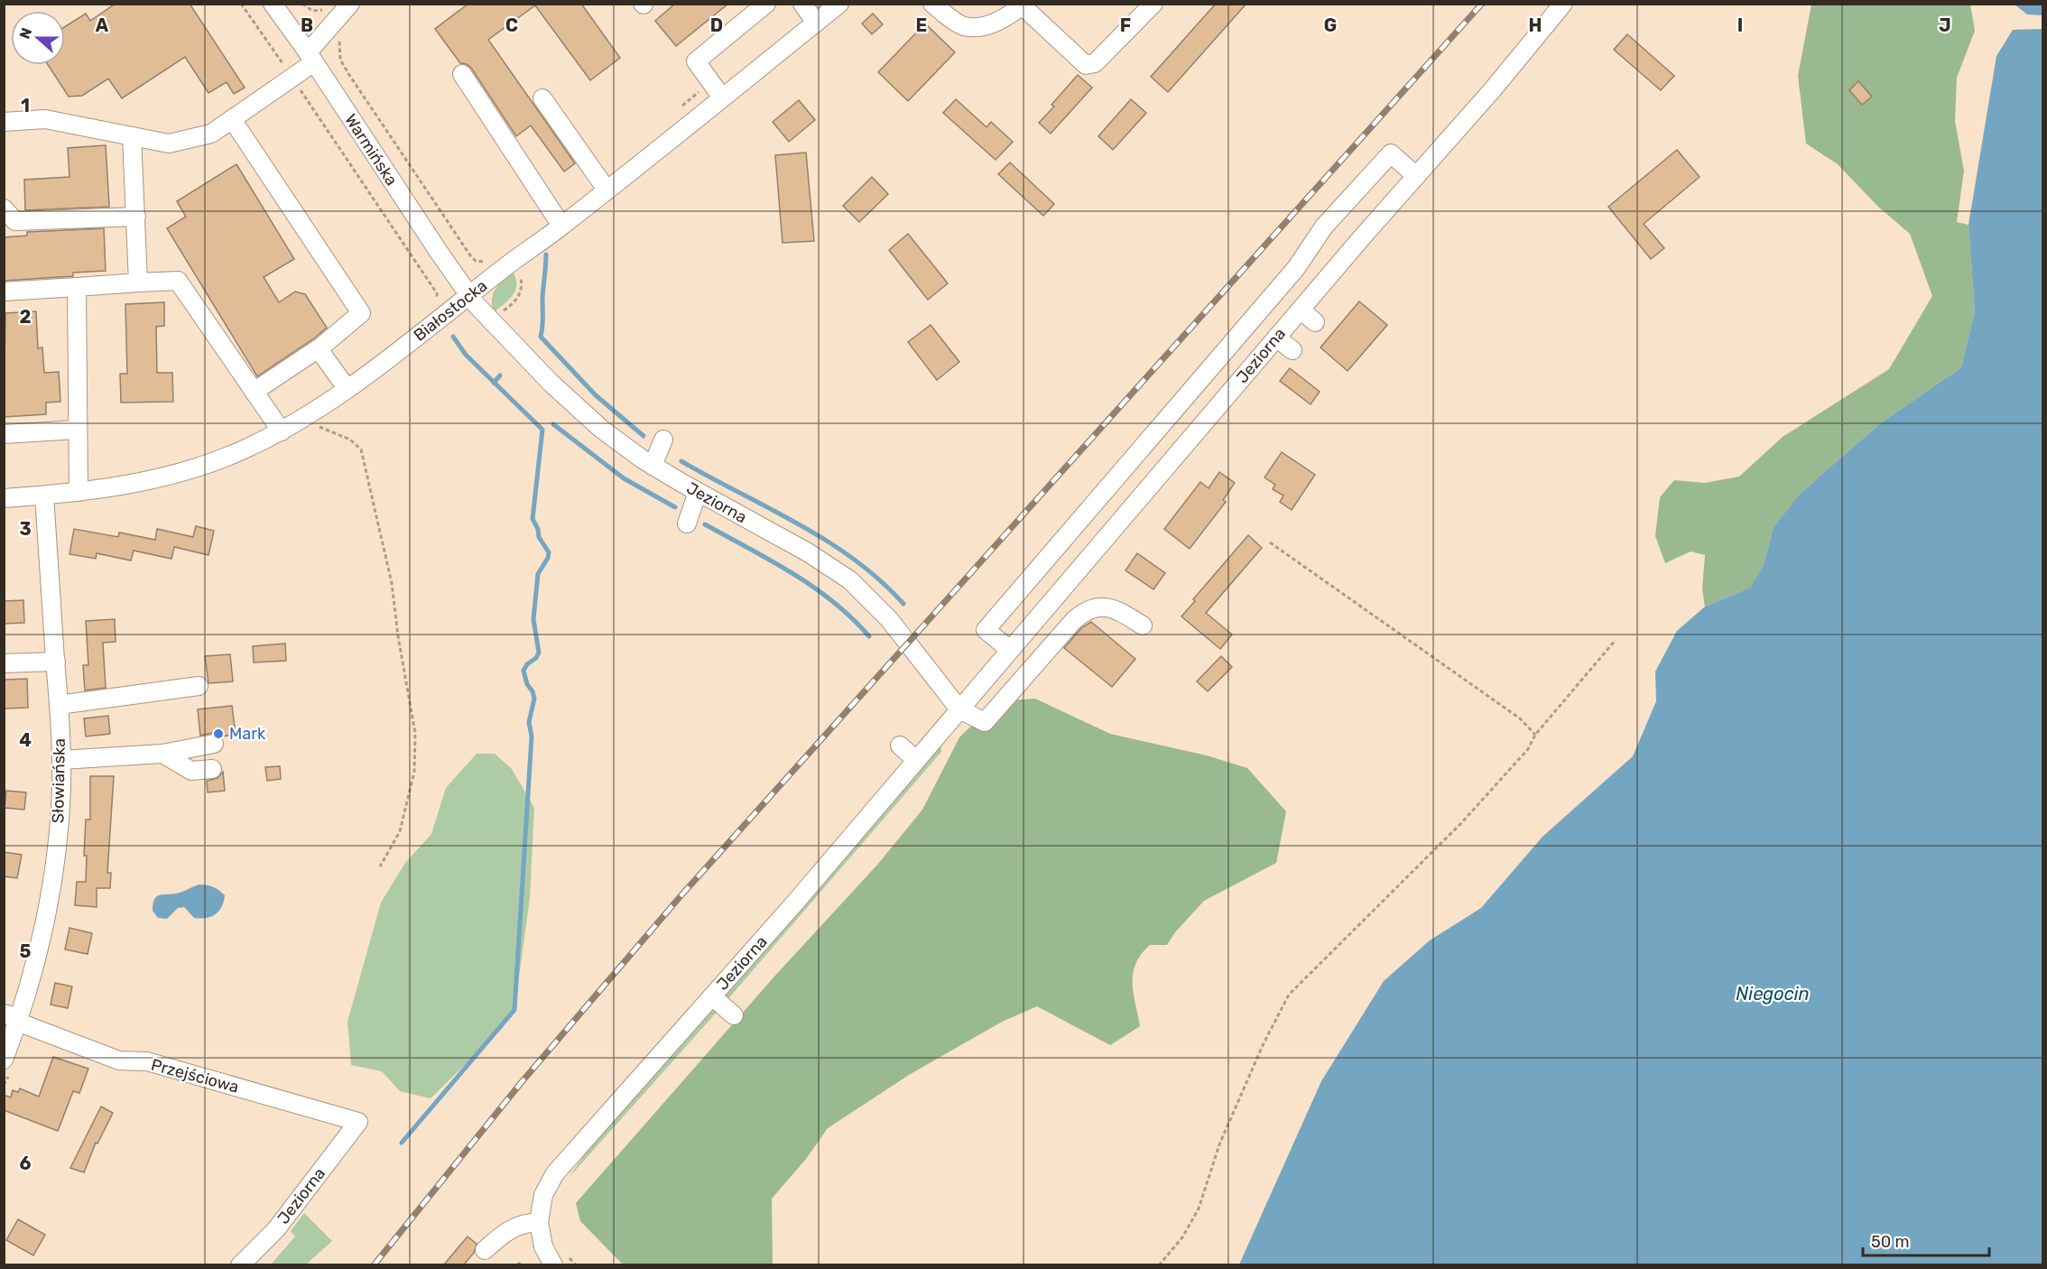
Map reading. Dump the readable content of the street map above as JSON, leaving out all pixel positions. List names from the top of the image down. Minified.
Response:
{"streets":{"street":["Warmińska","Białostocka","Jeziorna","Słowiańska","Przejściowa"]},"crossings":[["Warmińska","Białostocka"],["Warmińska","Jeziorna"],["Białostocka","Jeziorna"],["Białostocka","Słowiańska"],["Jeziorna","Przejściowa"],["Słowiańska","Przejściowa"]],"water":["Niegocin"],"places":["Mark"],"scale_bar":"50 m","north":"left","grid":{"columns":["A","B","C","D","E","F","G","H","I","J"],"rows":["1","2","3","4","5","6"]}}
